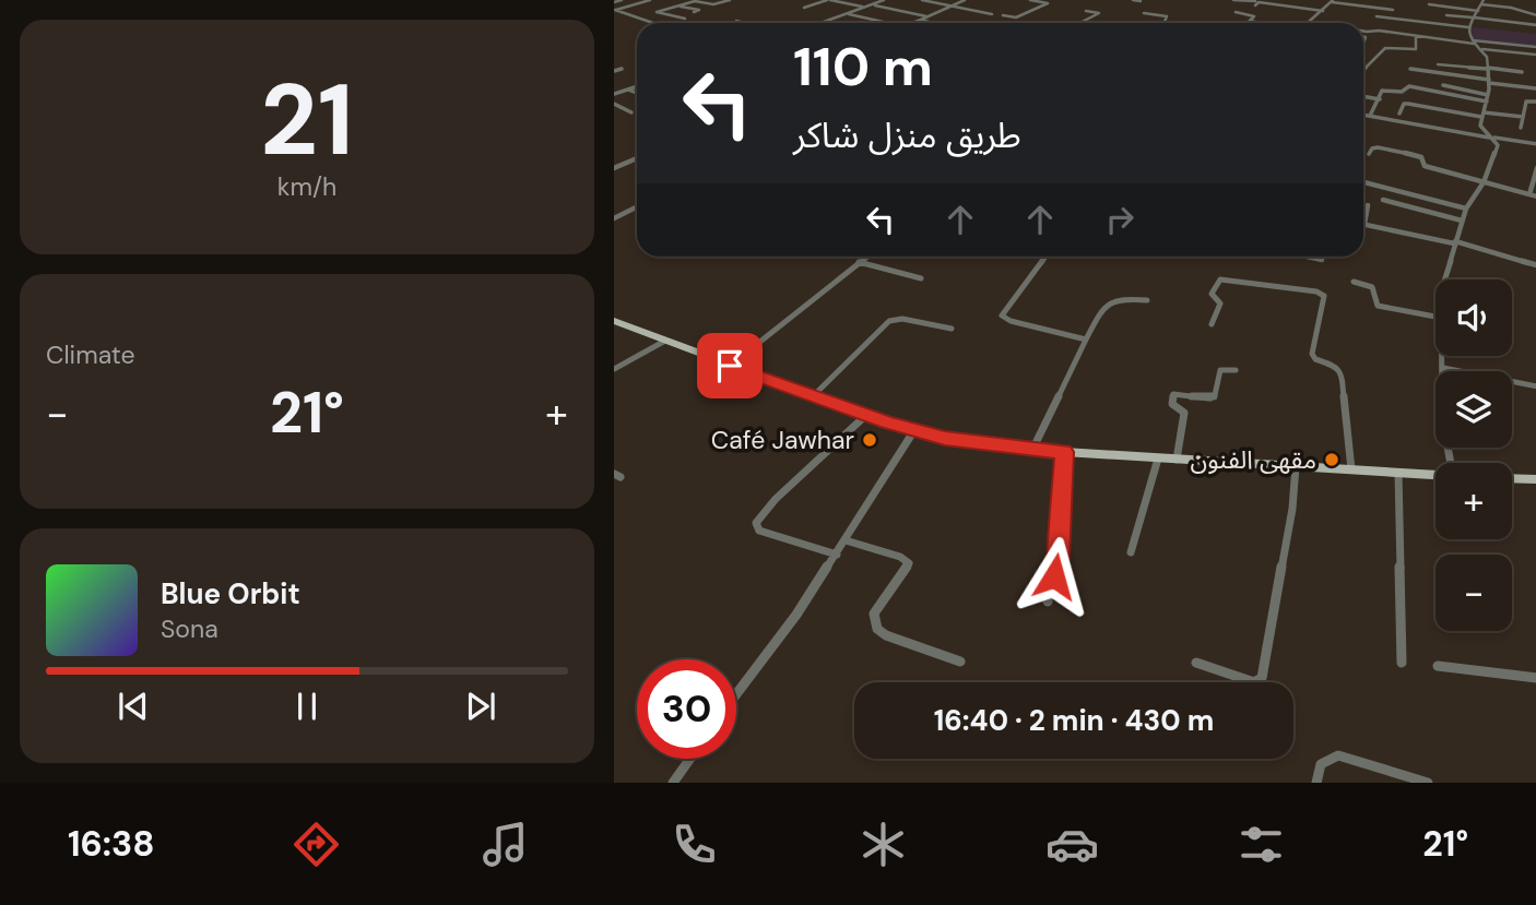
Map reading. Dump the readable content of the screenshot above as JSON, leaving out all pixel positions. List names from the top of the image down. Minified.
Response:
{"places":["Café Jawhar","مقهى الفنون"],"page":{"tile":[["21","km/h"],"Climate"],"turn":["110 m","طريق منزل شاكر"],"map_buttons":["+","−"],"heat":["−","21°","+"],"song":["Blue Orbit","Sona"],"limit":"30","trip":"16:40 · 2 min · 430 m","tabs":["16:38","21°"]}}
